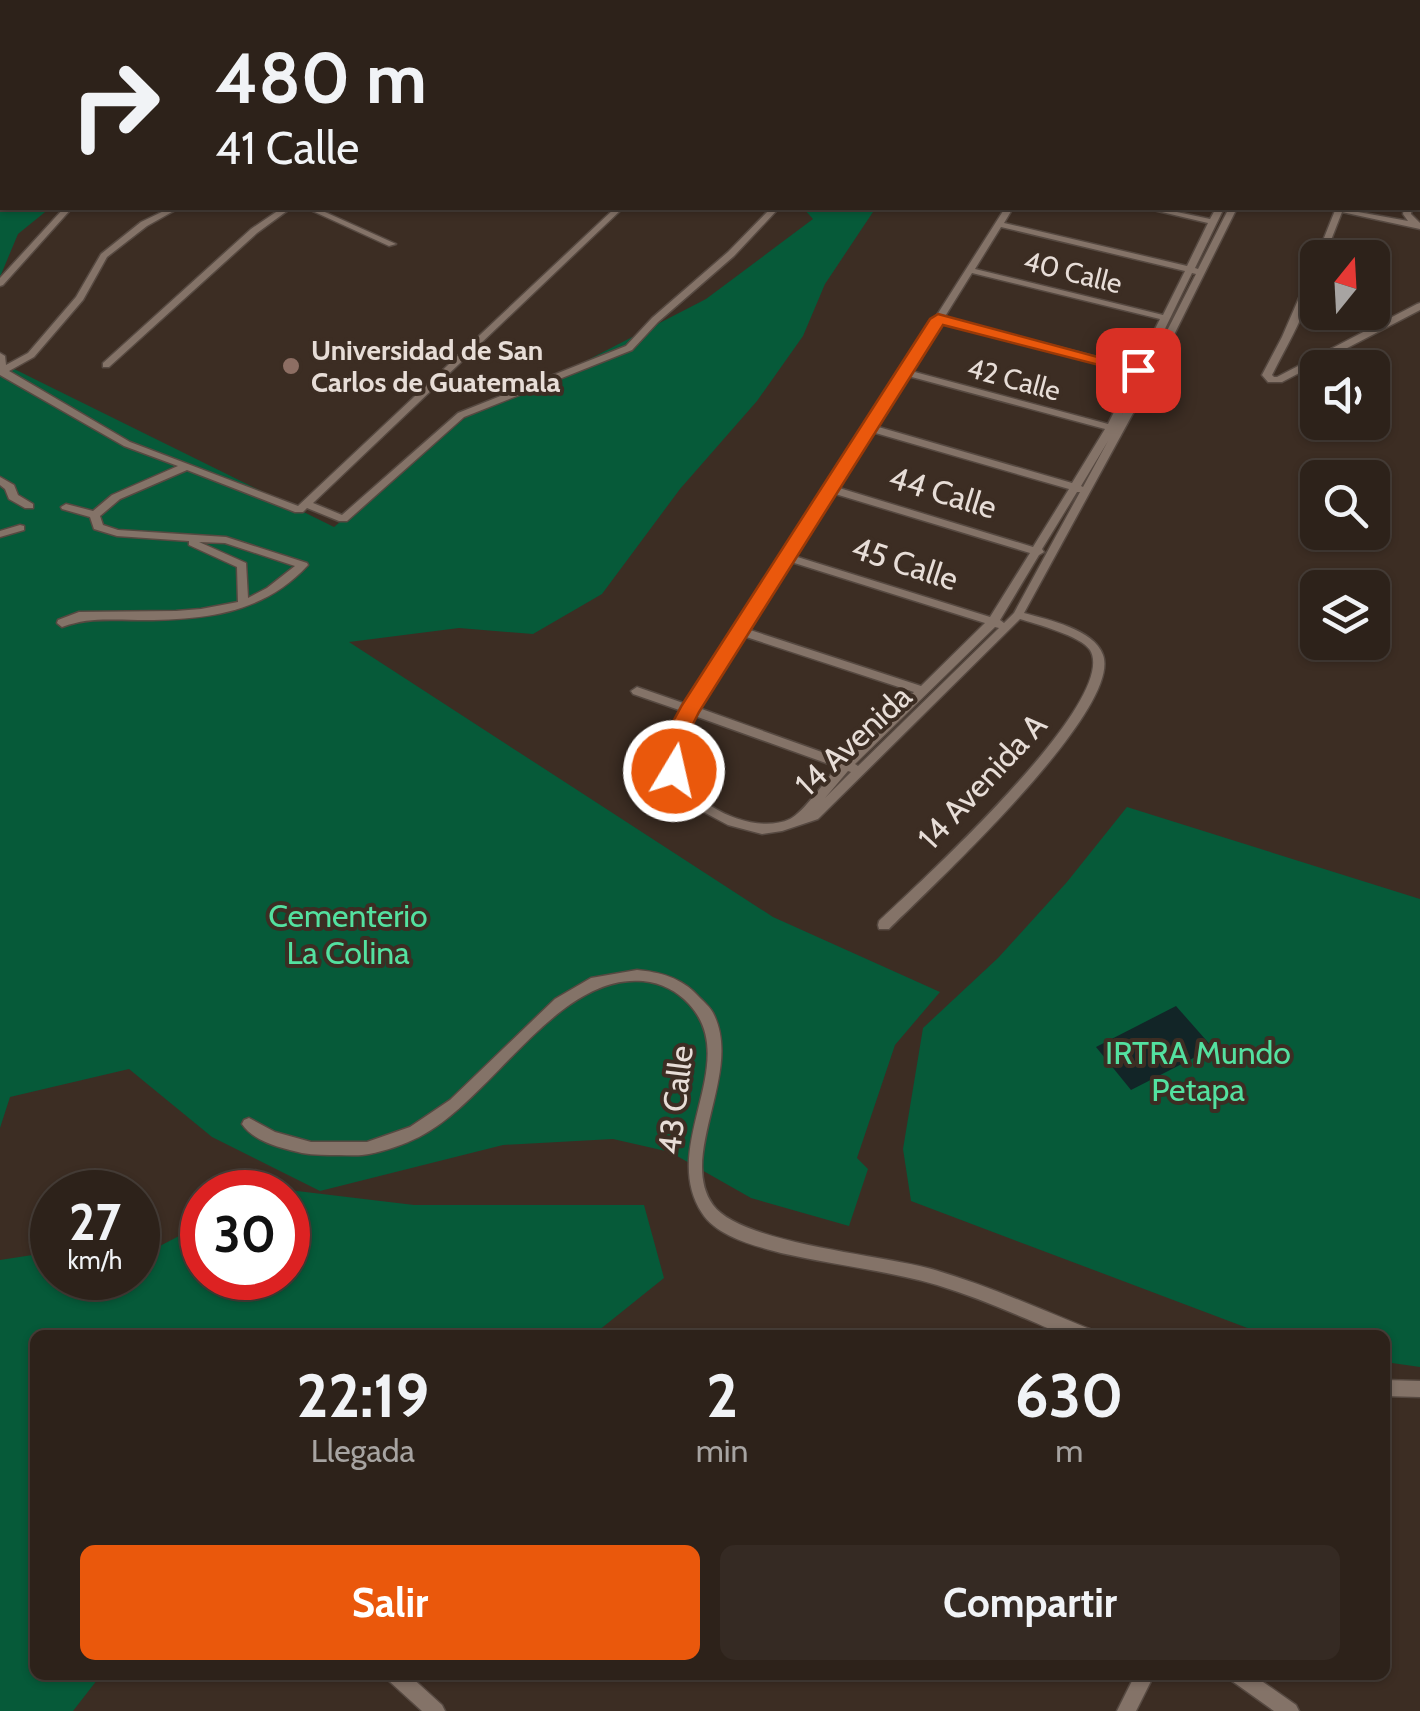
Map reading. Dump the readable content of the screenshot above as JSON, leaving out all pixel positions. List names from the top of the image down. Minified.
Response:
{"streets":{"street":["40 Calle","42 Calle","44 Calle","45 Calle","14 Avenida","14 Avenida A","43 Calle"]},"crossings":[["40 Calle","14 Avenida"],["42 Calle","14 Avenida"],["44 Calle","14 Avenida"],["45 Calle","14 Avenida"],["14 Avenida","14 Avenida A"]],"parks":["Cementerio La Colina","IRTRA Mundo Petapa"],"places":["Universidad de San Carlos de Guatemala"],"north":"top","page":{"turn":["480 m","41 Calle"],"speed":"27 km/h","limit":"30","eta":["22:19","Llegada","2","min","630","m"],"buttons":["Salir","Compartir"]}}
